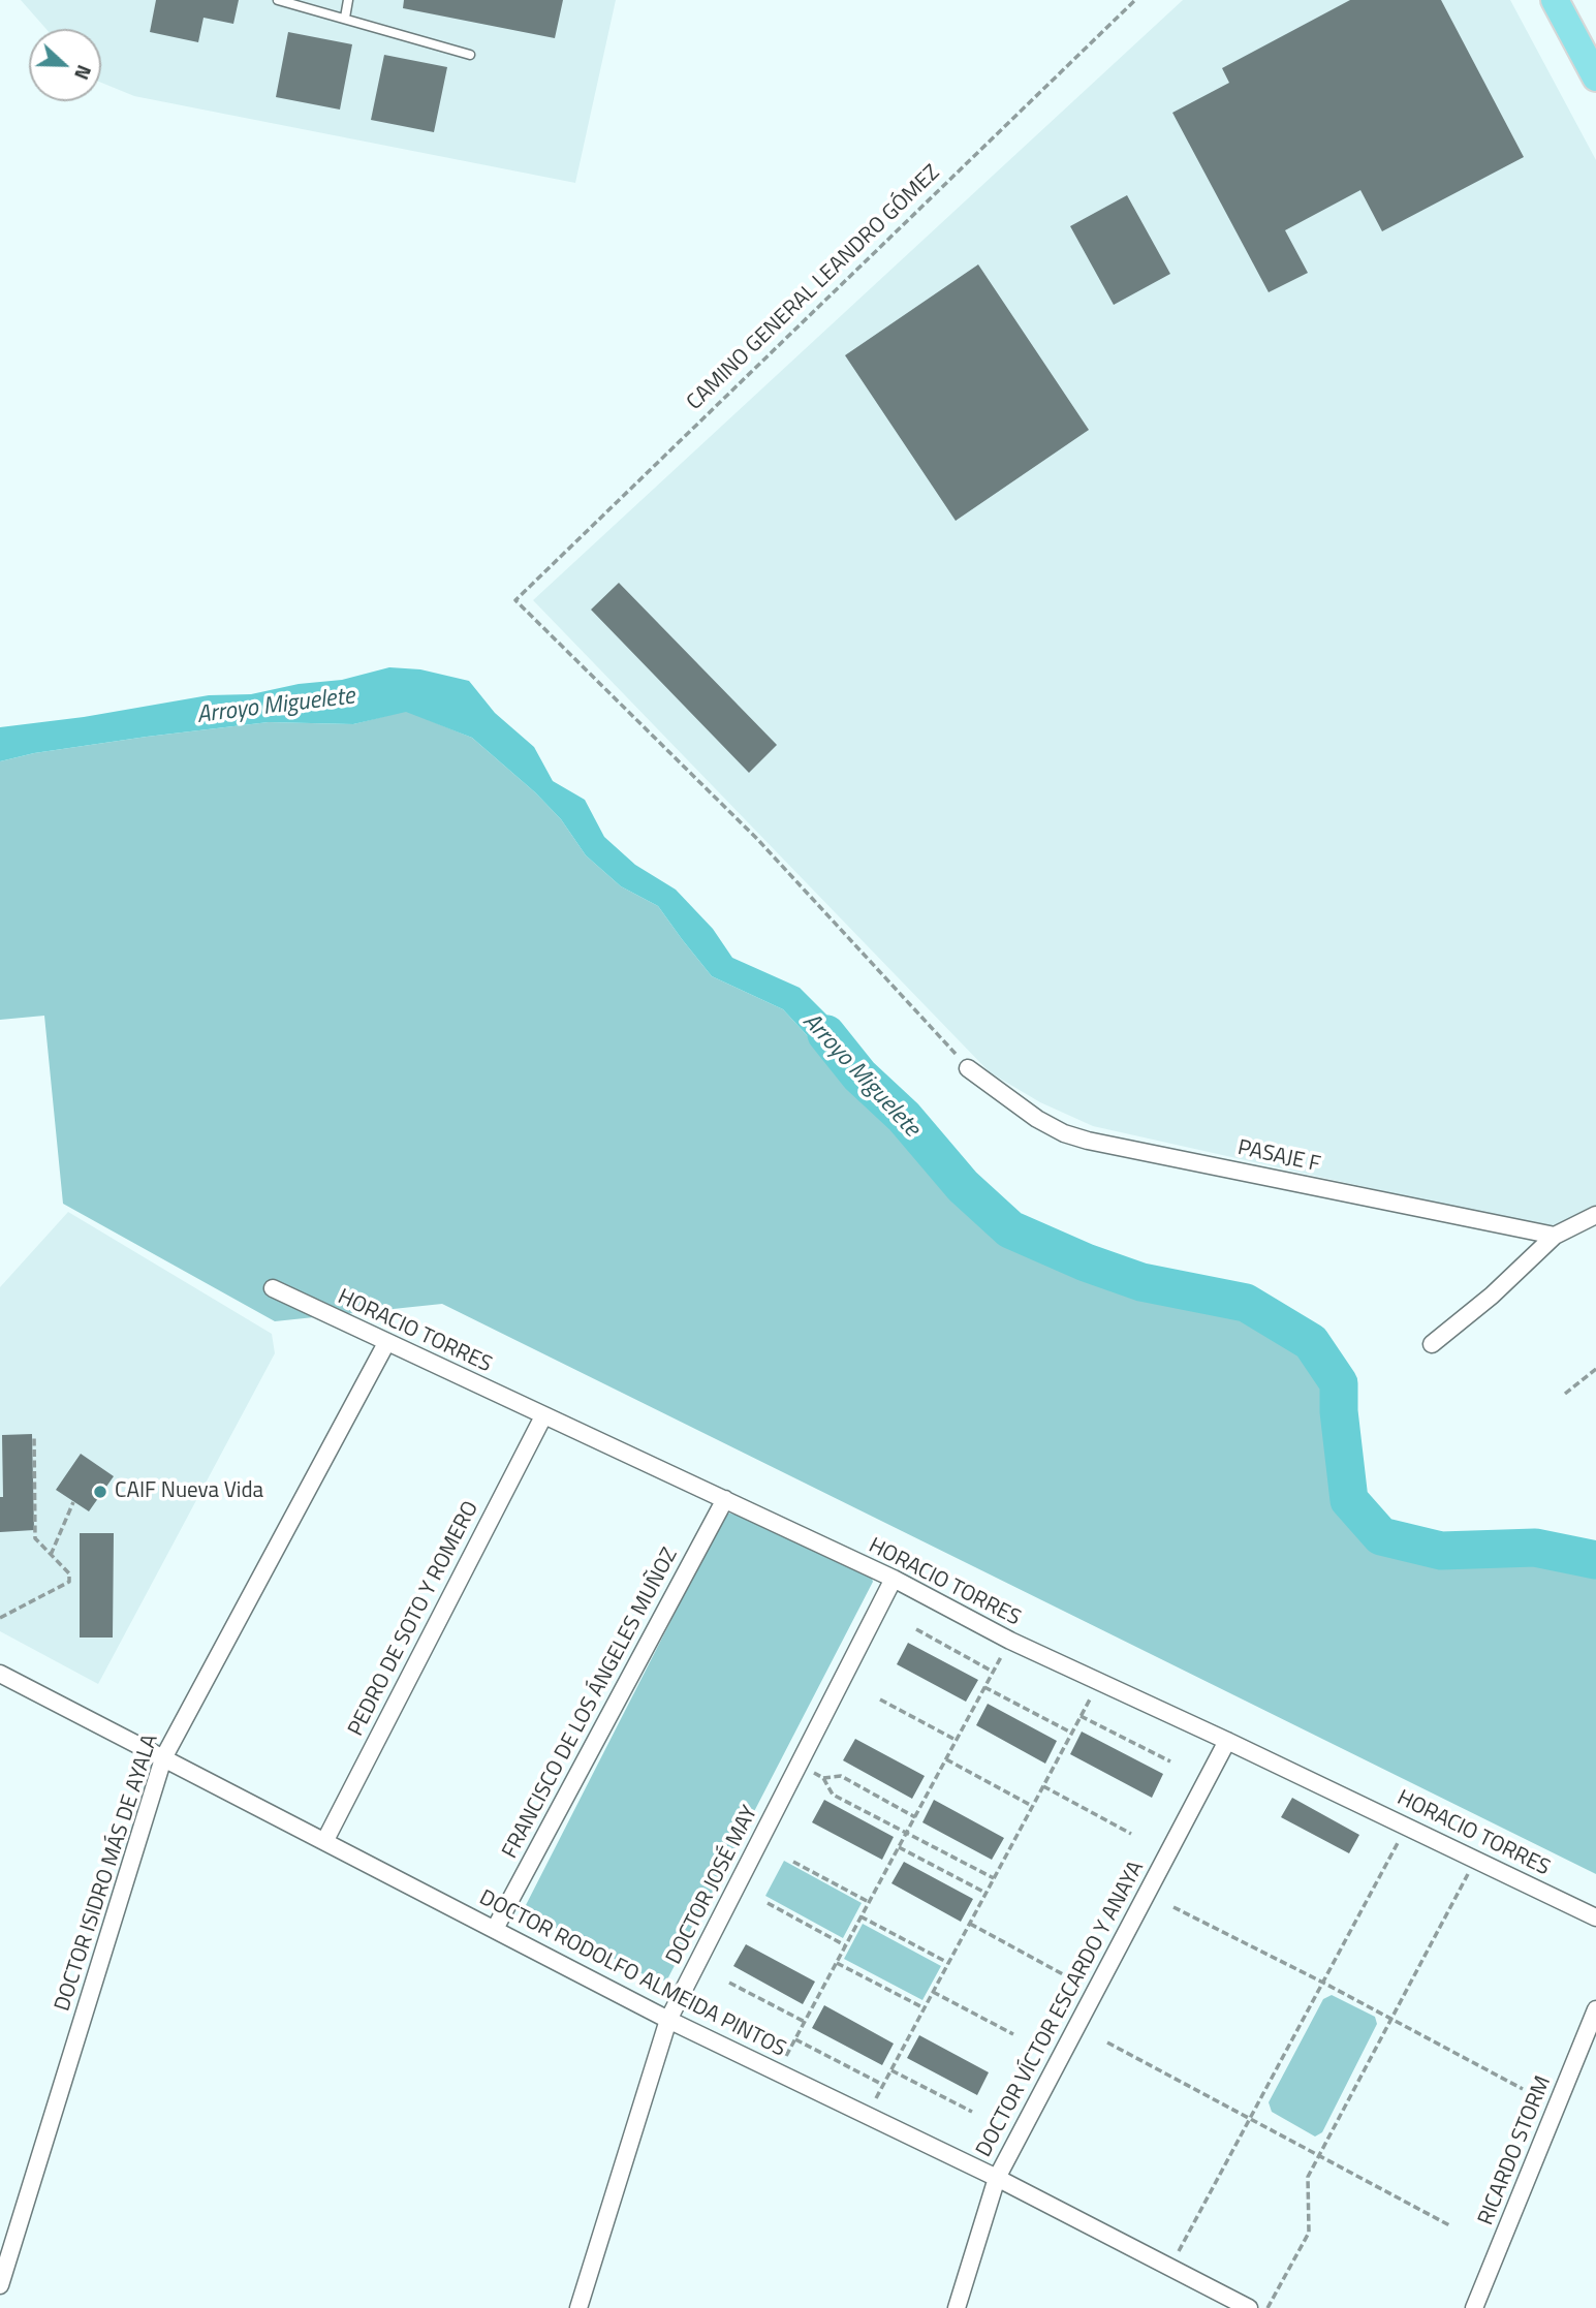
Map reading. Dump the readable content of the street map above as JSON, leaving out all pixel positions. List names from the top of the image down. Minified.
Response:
{"streets":{"street":["PASAJE F","HORACIO TORRES","PEDRO DE SOTO Y ROMERO","FRANCISCO DE LOS ÁNGELES MUÑOZ","DOCTOR ISIDRO MÁS DE AYALA","DOCTOR JOSÉ MAY","DOCTOR RODOLFO ALMEIDA PINTOS","DOCTOR VÍCTOR ESCARDO Y ANAYA","RICARDO STORM"],"path":["CAMINO GENERAL LEANDRO GÓMEZ"]},"crossings":[["CAMINO GENERAL LEANDRO GÓMEZ","PASAJE F"],["HORACIO TORRES","PEDRO DE SOTO Y ROMERO"],["HORACIO TORRES","FRANCISCO DE LOS ÁNGELES MUÑOZ"],["HORACIO TORRES","DOCTOR ISIDRO MÁS DE AYALA"],["HORACIO TORRES","DOCTOR JOSÉ MAY"],["HORACIO TORRES","DOCTOR VÍCTOR ESCARDO Y ANAYA"],["PEDRO DE SOTO Y ROMERO","DOCTOR RODOLFO ALMEIDA PINTOS"],["FRANCISCO DE LOS ÁNGELES MUÑOZ","DOCTOR RODOLFO ALMEIDA PINTOS"],["DOCTOR ISIDRO MÁS DE AYALA","DOCTOR RODOLFO ALMEIDA PINTOS"],["DOCTOR JOSÉ MAY","DOCTOR RODOLFO ALMEIDA PINTOS"],["DOCTOR RODOLFO ALMEIDA PINTOS","DOCTOR VÍCTOR ESCARDO Y ANAYA"]],"water":["Arroyo Miguelete"],"places":["CAIF Nueva Vida"],"north":"right"}
